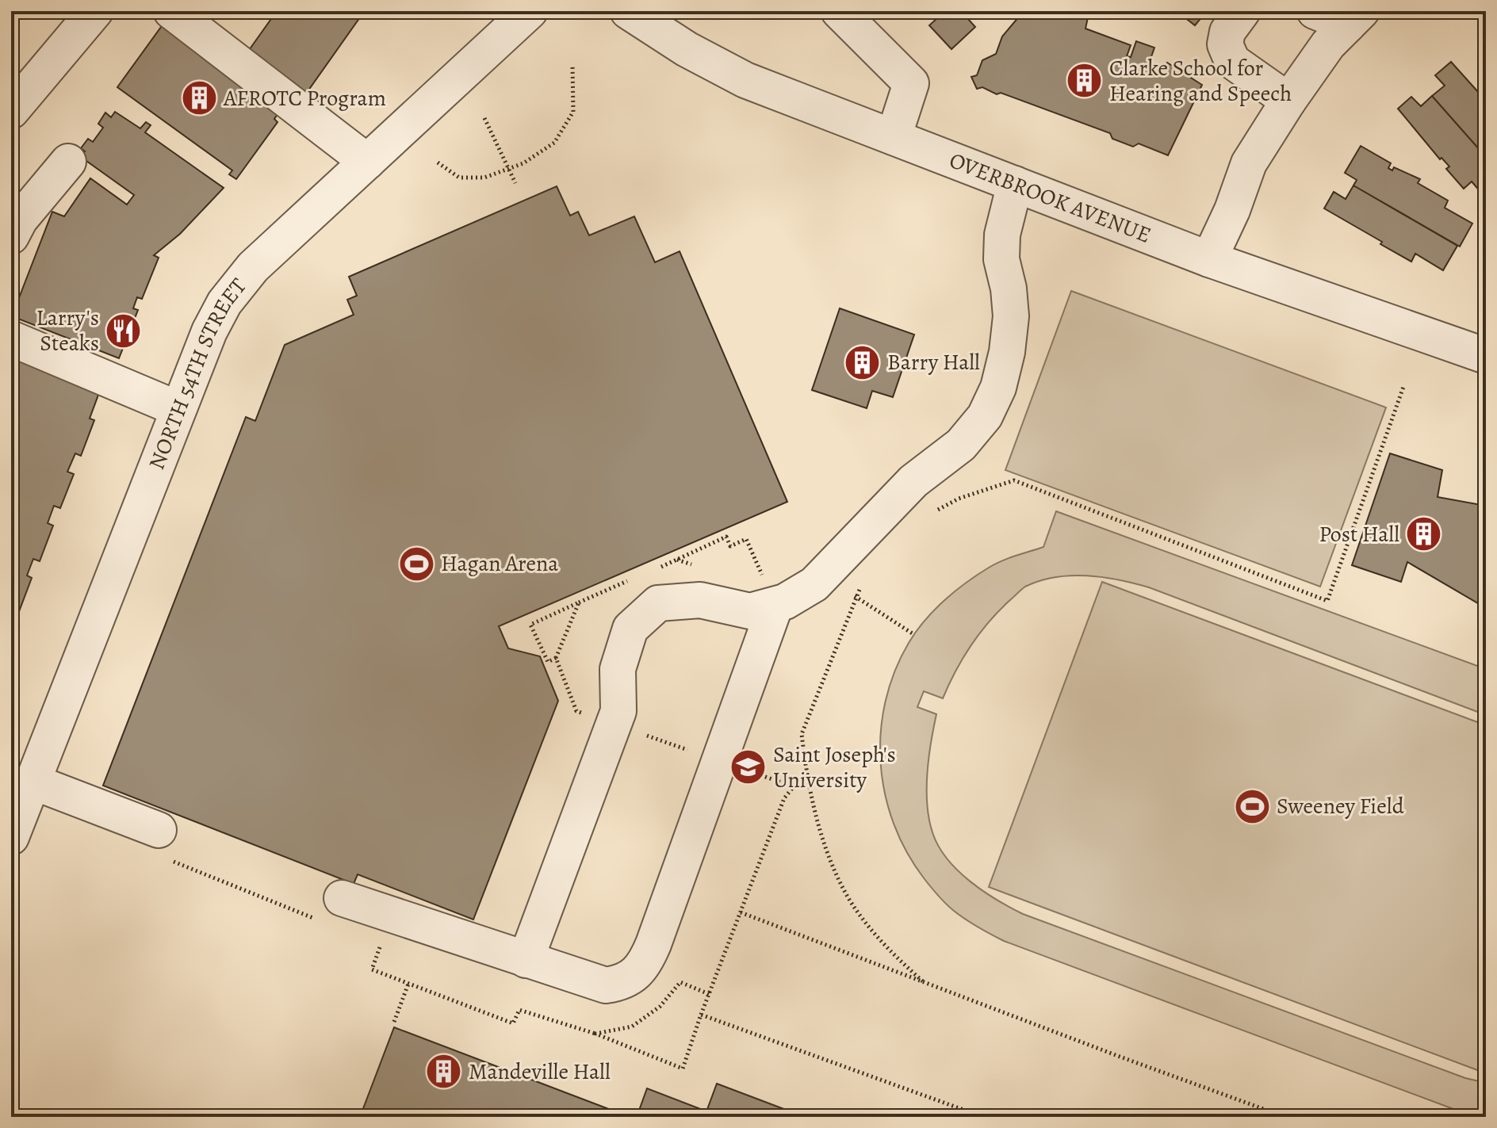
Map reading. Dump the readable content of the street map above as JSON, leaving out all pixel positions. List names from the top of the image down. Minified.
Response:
{"streets":{"street":["OVERBROOK AVENUE","NORTH 54TH STREET"]},"places":{"building":["Clarke School for Hearing and Speech","AFROTC Program","Barry Hall","Post Hall","Mandeville Hall"],"restaurant":["Larry's Steaks"],"sports":["Hagan Arena","Sweeney Field"],"school or university":["Saint Joseph's University"]}}
